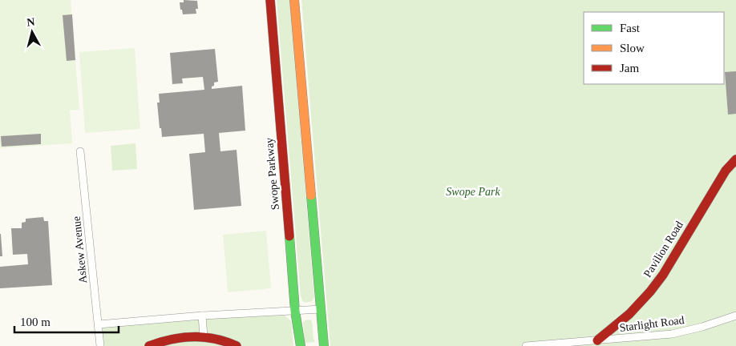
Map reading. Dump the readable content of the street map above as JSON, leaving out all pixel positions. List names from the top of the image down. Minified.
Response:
{"streets":{"main road":["Swope Parkway","Pavilion Road"],"street":["Askew Avenue","Starlight Road"]},"crossings":[["Pavilion Road","Starlight Road"]],"parks":["Swope Park"],"legend":["Fast","Slow","Jam"],"scale_bar":"100 m","north":"top"}
